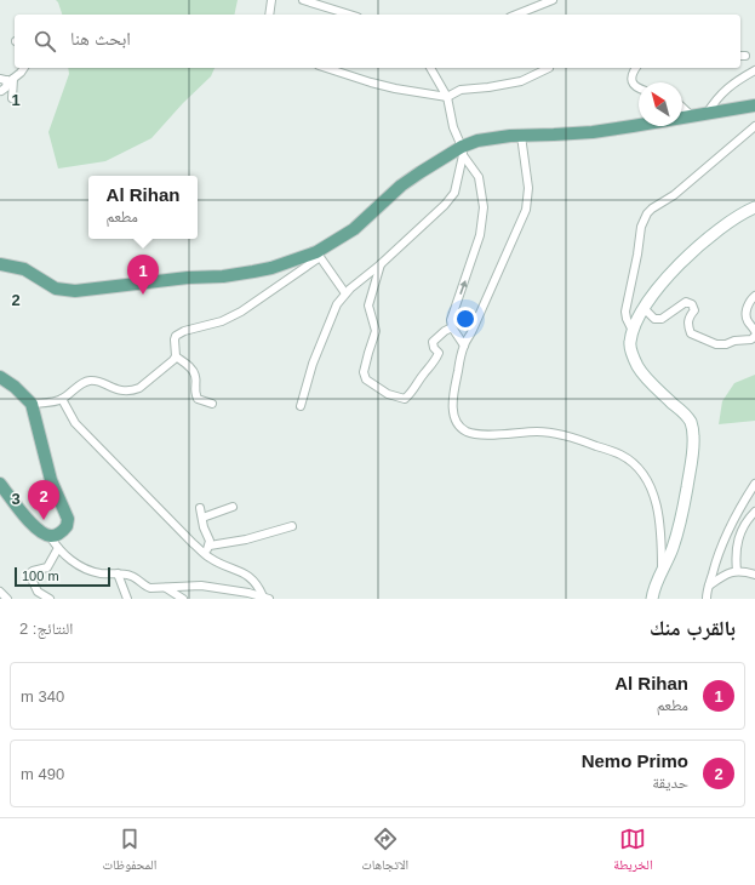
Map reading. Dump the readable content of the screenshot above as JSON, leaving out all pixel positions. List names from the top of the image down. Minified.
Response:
{"scale_bar":"100 m","north":"top left","page":{"search":"ابحث هنا","popup":["Al Rihan","مطعم"],"pins":["1","2"],"scale":"100 m","heading":["بالقرب منك","النتائج: 2"],"list":[{"mark":"1","name":"Al Rihan","note":"مطعم","value":"340 m"},{"mark":"2","name":"Nemo Primo","note":"حديقة","value":"490 m"}],"nav":["الخريطة","الاتجاهات","المحفوظات"]},"grid":{"rows":["1","2","3"]}}
